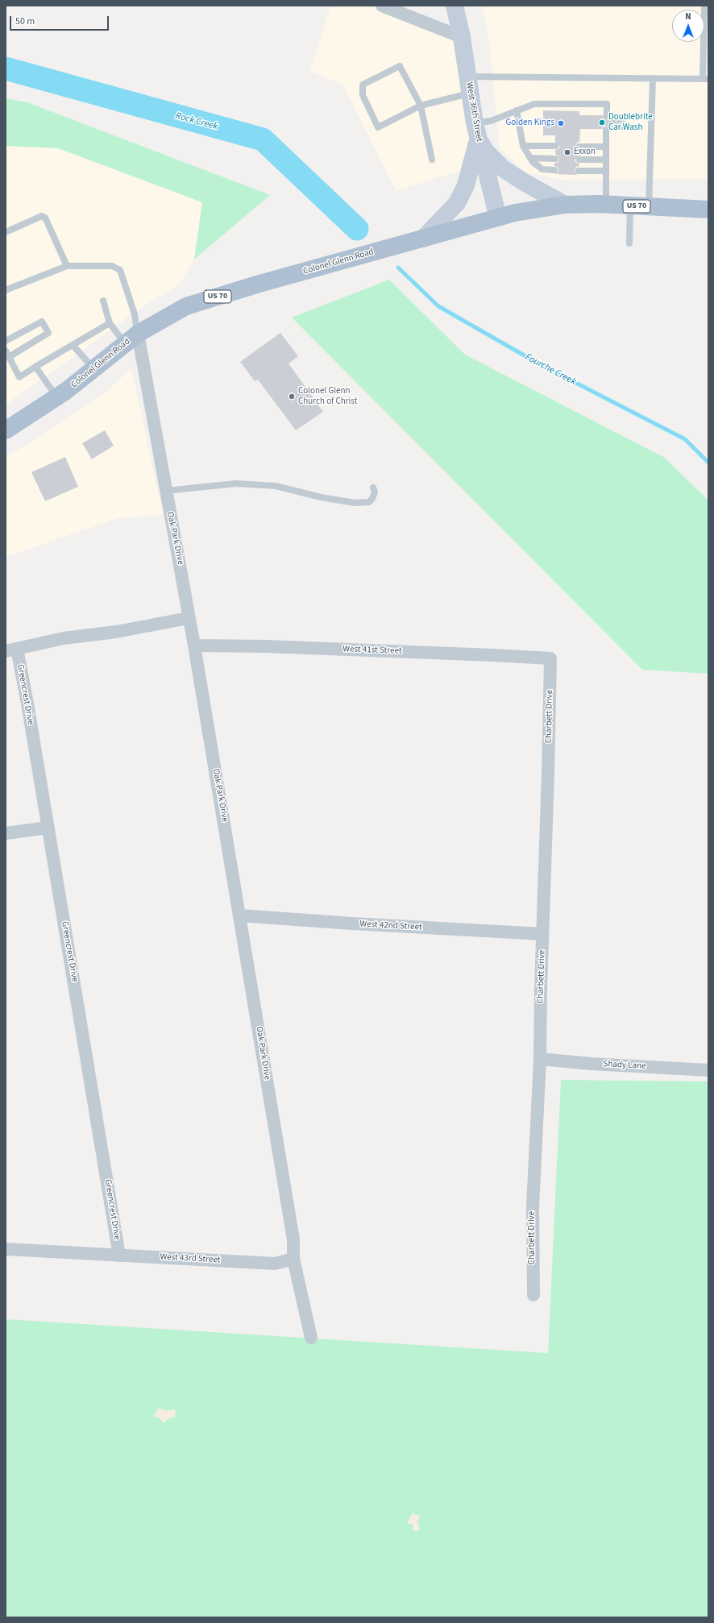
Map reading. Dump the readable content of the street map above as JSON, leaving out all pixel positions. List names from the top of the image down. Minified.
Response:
{"streets":{"main road":["West 36th Street","US 70","Colonel Glenn Road"],"street":["Oak Park Drive","West 41st Street","Greencrest Drive","Charbett Drive","West 42nd Street","Shady Lane","West 43rd Street"]},"crossings":[["West 36th Street","Colonel Glenn Road"],["Colonel Glenn Road","Oak Park Drive"],["Oak Park Drive","West 41st Street"],["Oak Park Drive","Greencrest Drive"],["Oak Park Drive","West 42nd Street"],["Oak Park Drive","West 43rd Street"],["West 41st Street","Charbett Drive"],["Greencrest Drive","West 43rd Street"],["Charbett Drive","West 42nd Street"],["Charbett Drive","Shady Lane"]],"water":["Rock Creek","Fourche Creek"],"places":["Doublebrite Car Wash","Golden Kings","Exxon","Colonel Glenn Church of Christ"],"scale_bar":"50 m","north":"top"}
